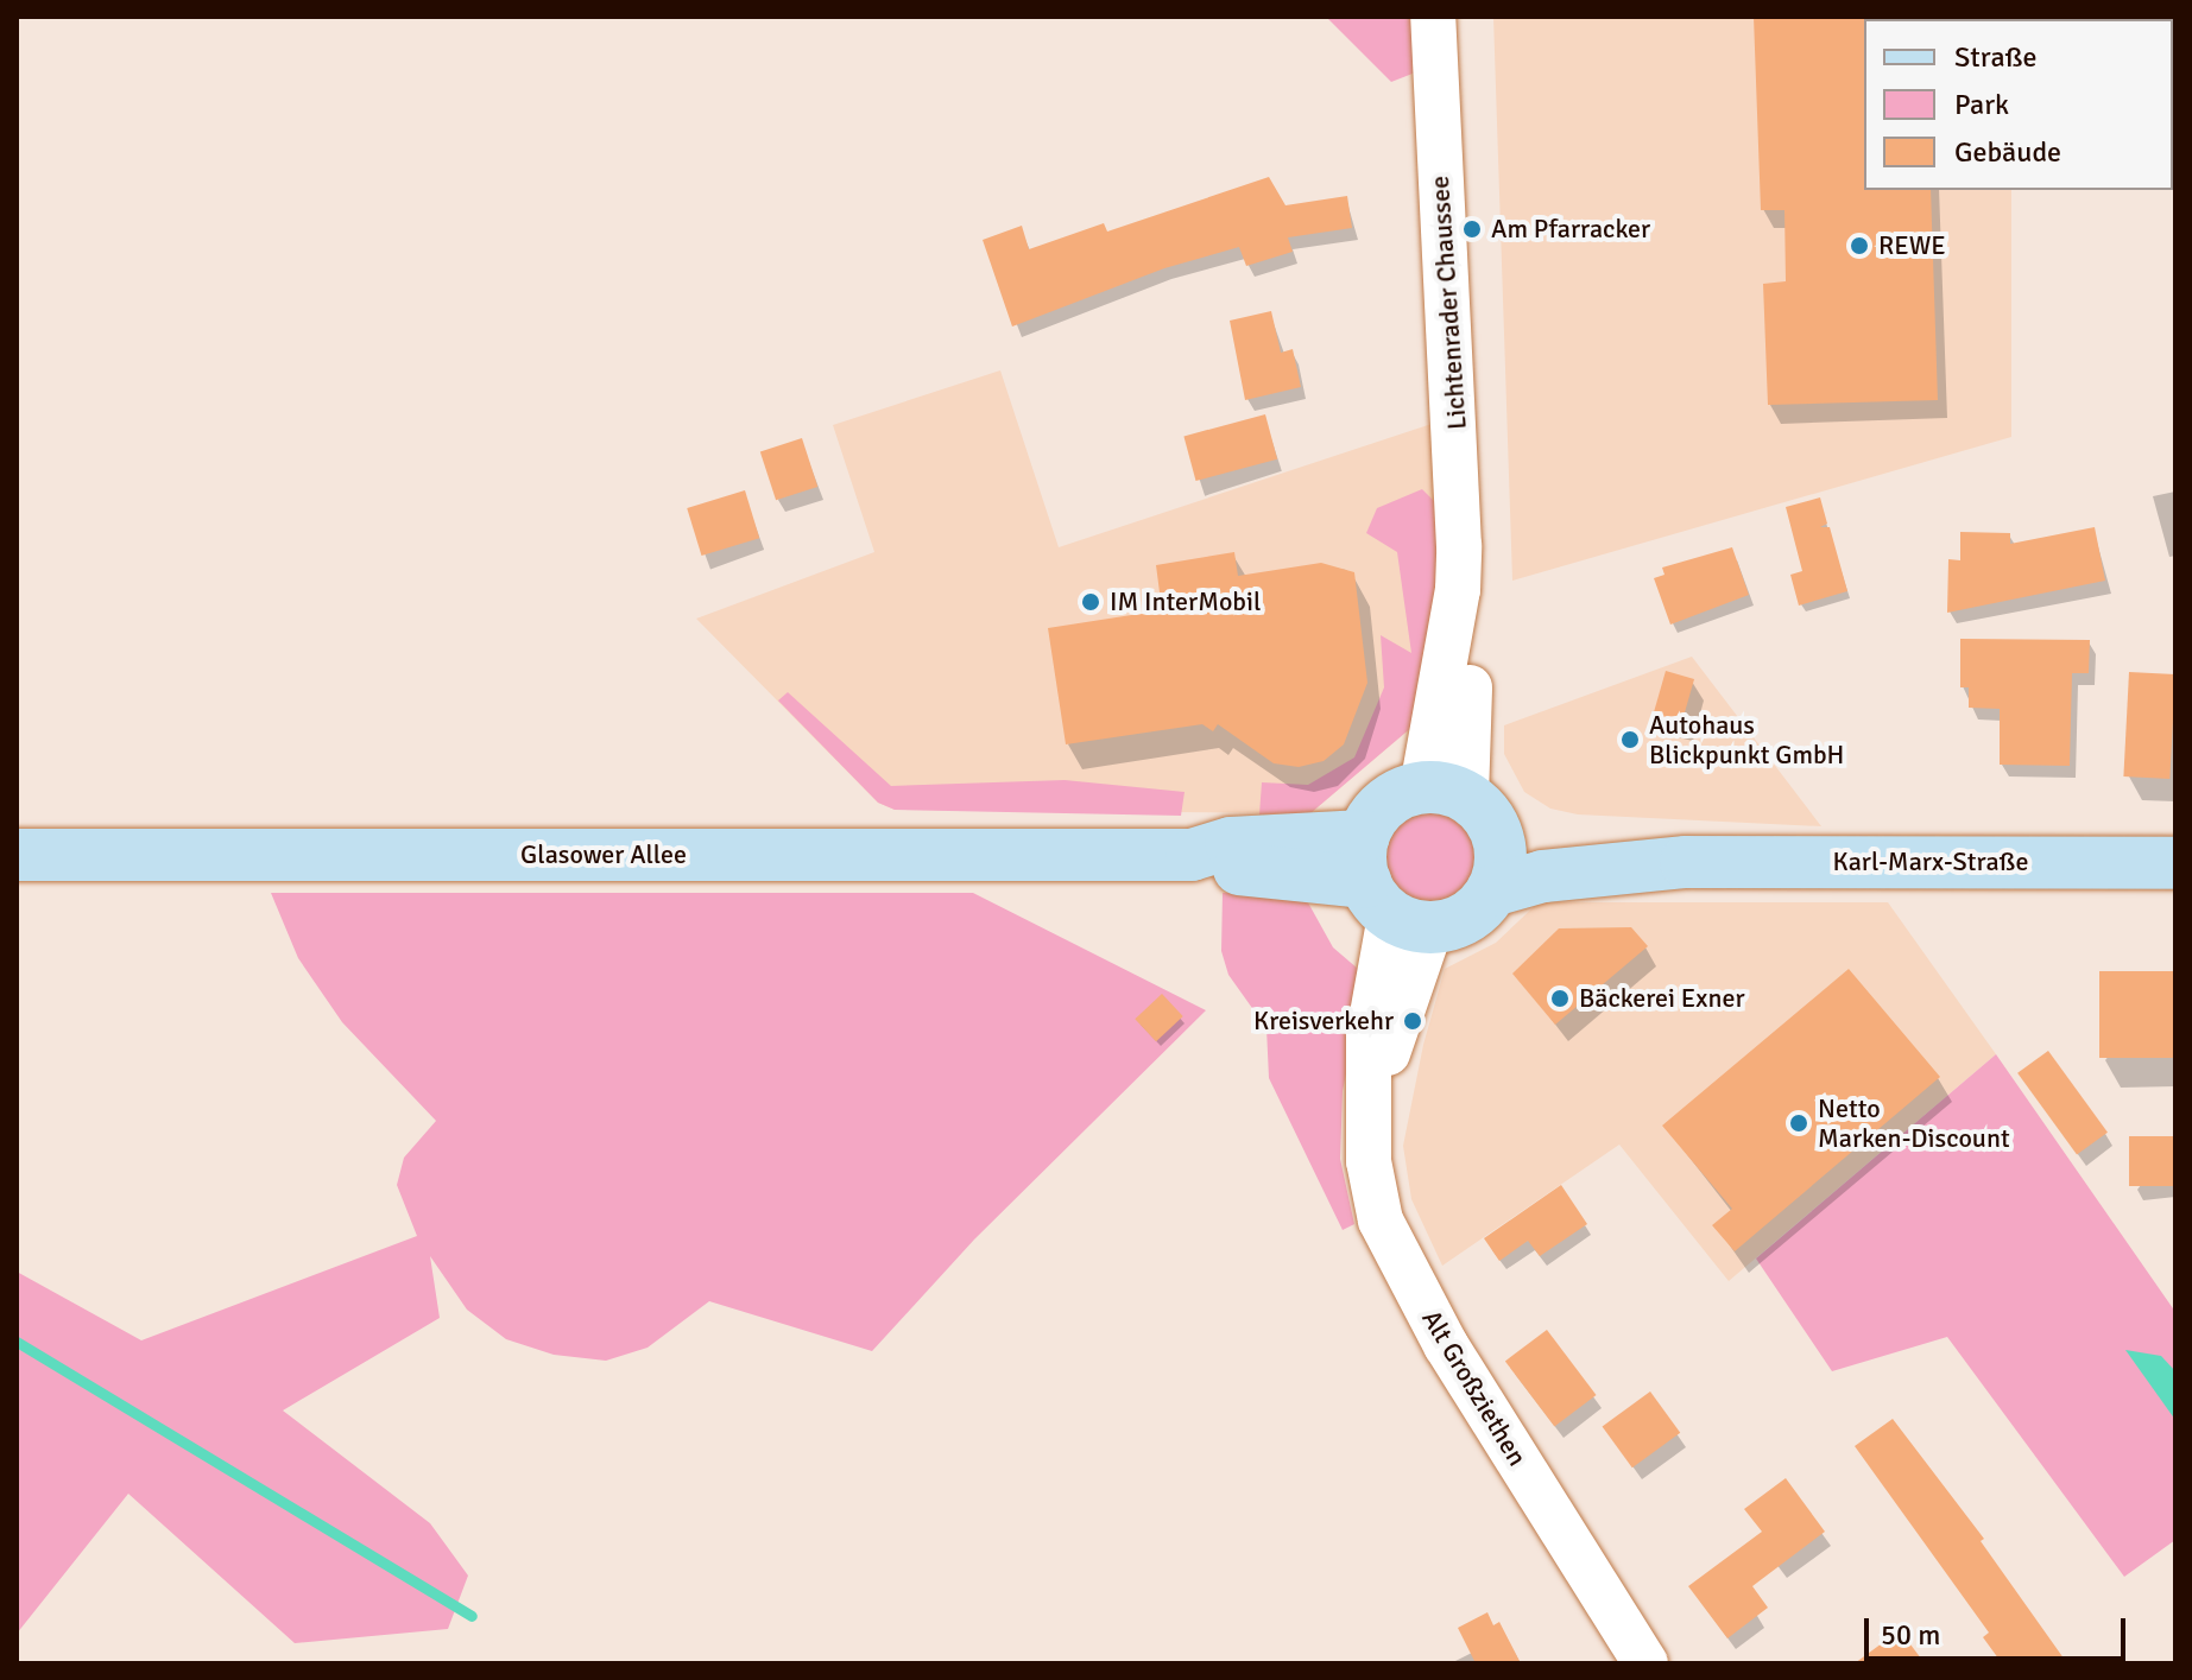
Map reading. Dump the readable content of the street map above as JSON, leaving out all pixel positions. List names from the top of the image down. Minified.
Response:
{"streets":{"main road":["Glasower Allee","Karl-Marx-Straße"],"street":["Lichtenrader Chaussee","Alt Großziethen"]},"crossings":[["Lichtenrader Chaussee","Glasower Allee"],["Lichtenrader Chaussee","Karl-Marx-Straße"],["Lichtenrader Chaussee","Alt Großziethen"],["Glasower Allee","Karl-Marx-Straße"],["Glasower Allee","Alt Großziethen"],["Karl-Marx-Straße","Alt Großziethen"]],"places":["Am Pfarracker","REWE","IM InterMobil","Autohaus Blickpunkt GmbH","Bäckerei Exner","Kreisverkehr","Netto Marken-Discount"],"legend":["Straße","Park","Gebäude"],"scale_bar":"50 m"}
